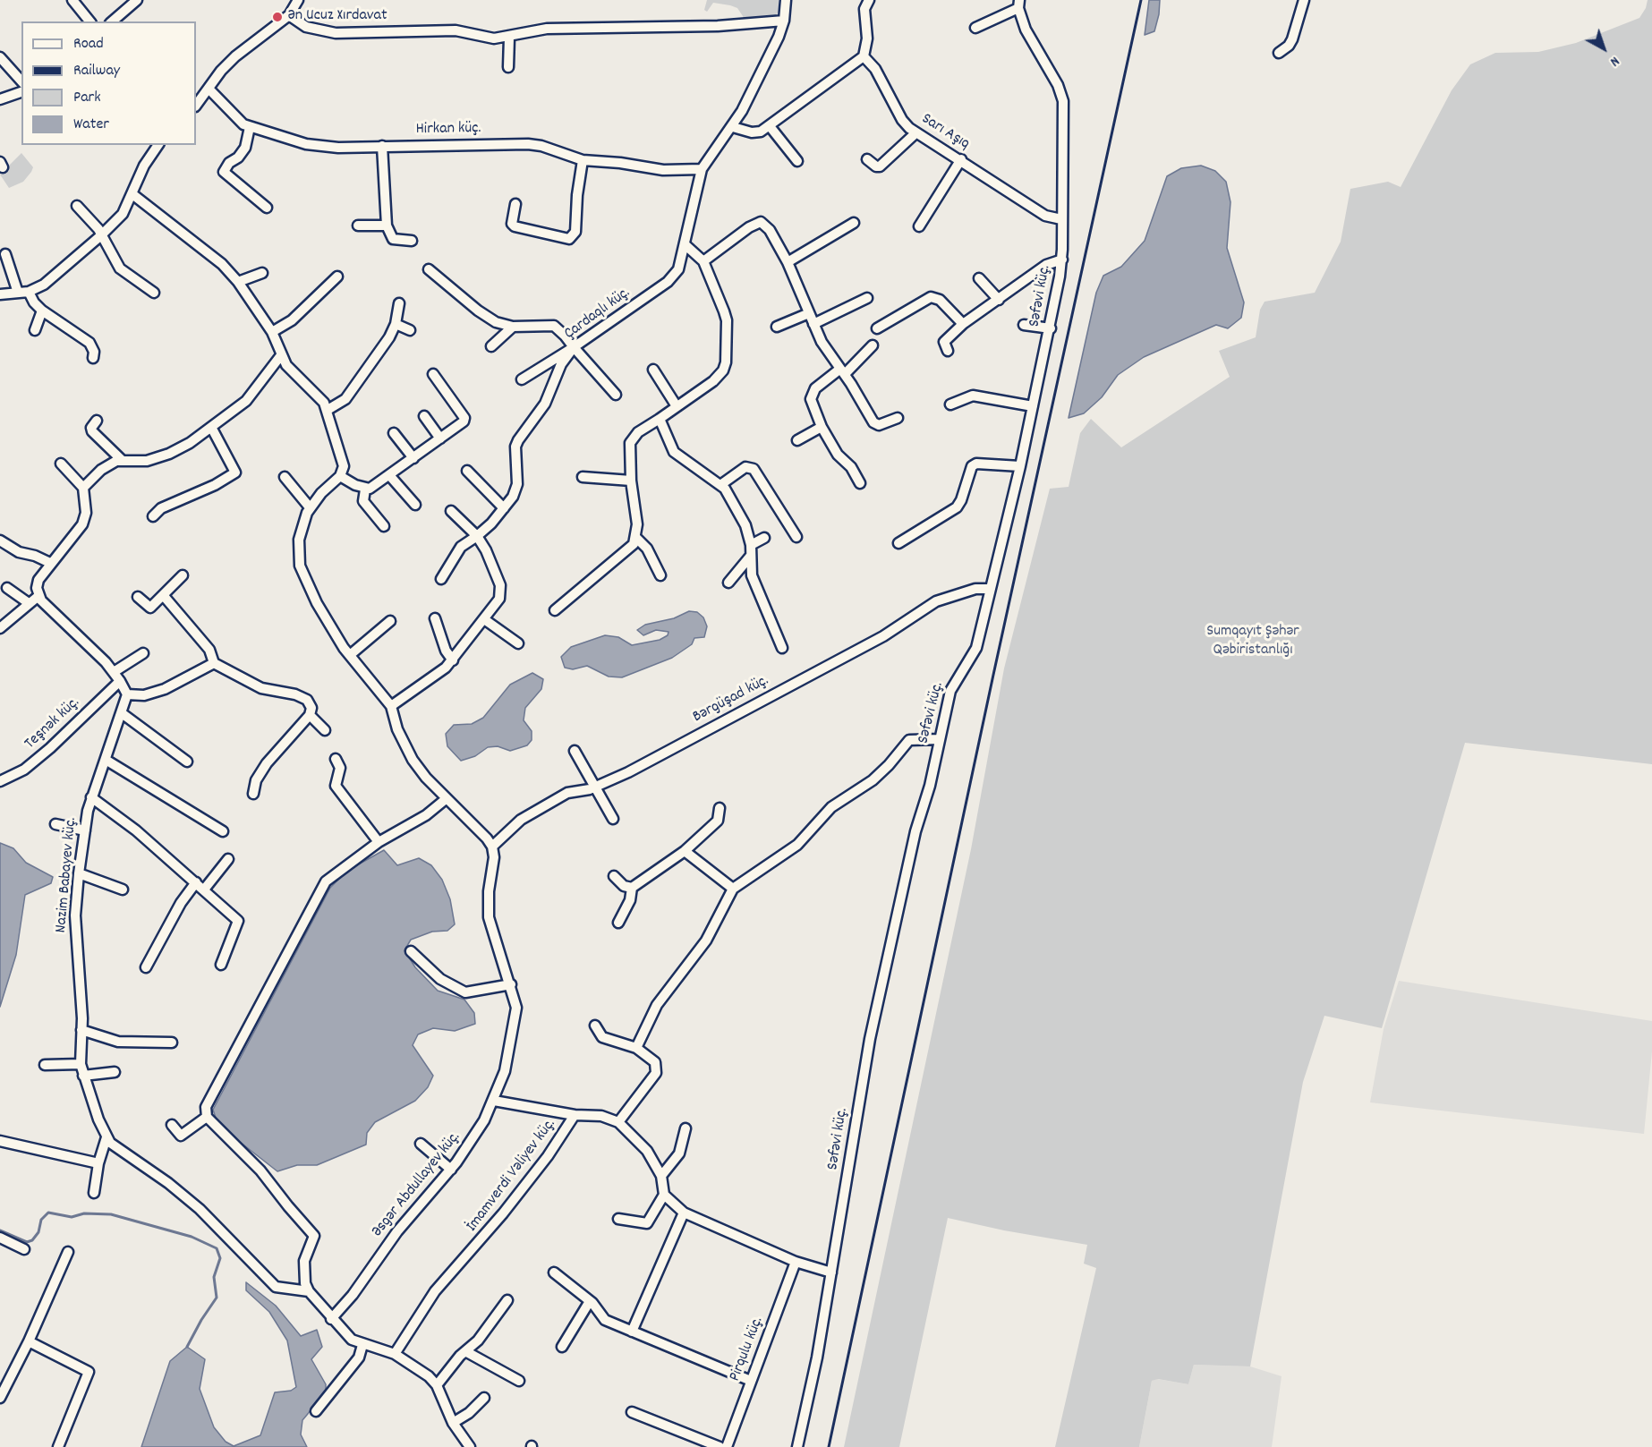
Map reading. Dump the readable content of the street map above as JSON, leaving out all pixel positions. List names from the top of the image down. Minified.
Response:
{"streets":{"street":["Hirkan küç.","Sarı Aşıq","Səfəvi küç.","Çardaqlı küç.","Bərgüşad küç.","Teşnək küç.","Nazim Babayev küç.","İmamverdi Vəliyev küç.","Əsgər Abdullayev küç.","Pirqulu küç."]},"crossings":[["Hirkan küç.","Çardaqlı küç."],["Sarı Aşıq","Səfəvi küç."],["Səfəvi küç.","Bərgüşad küç."],["Bərgüşad küç.","Əsgər Abdullayev küç."]],"parks":["Sumqayıt Şəhər Qəbiristanlığı"],"places":["Ən Ucuz Xırdavat"],"legend":["Road","Railway","Park","Water"],"north":"bottom right"}
